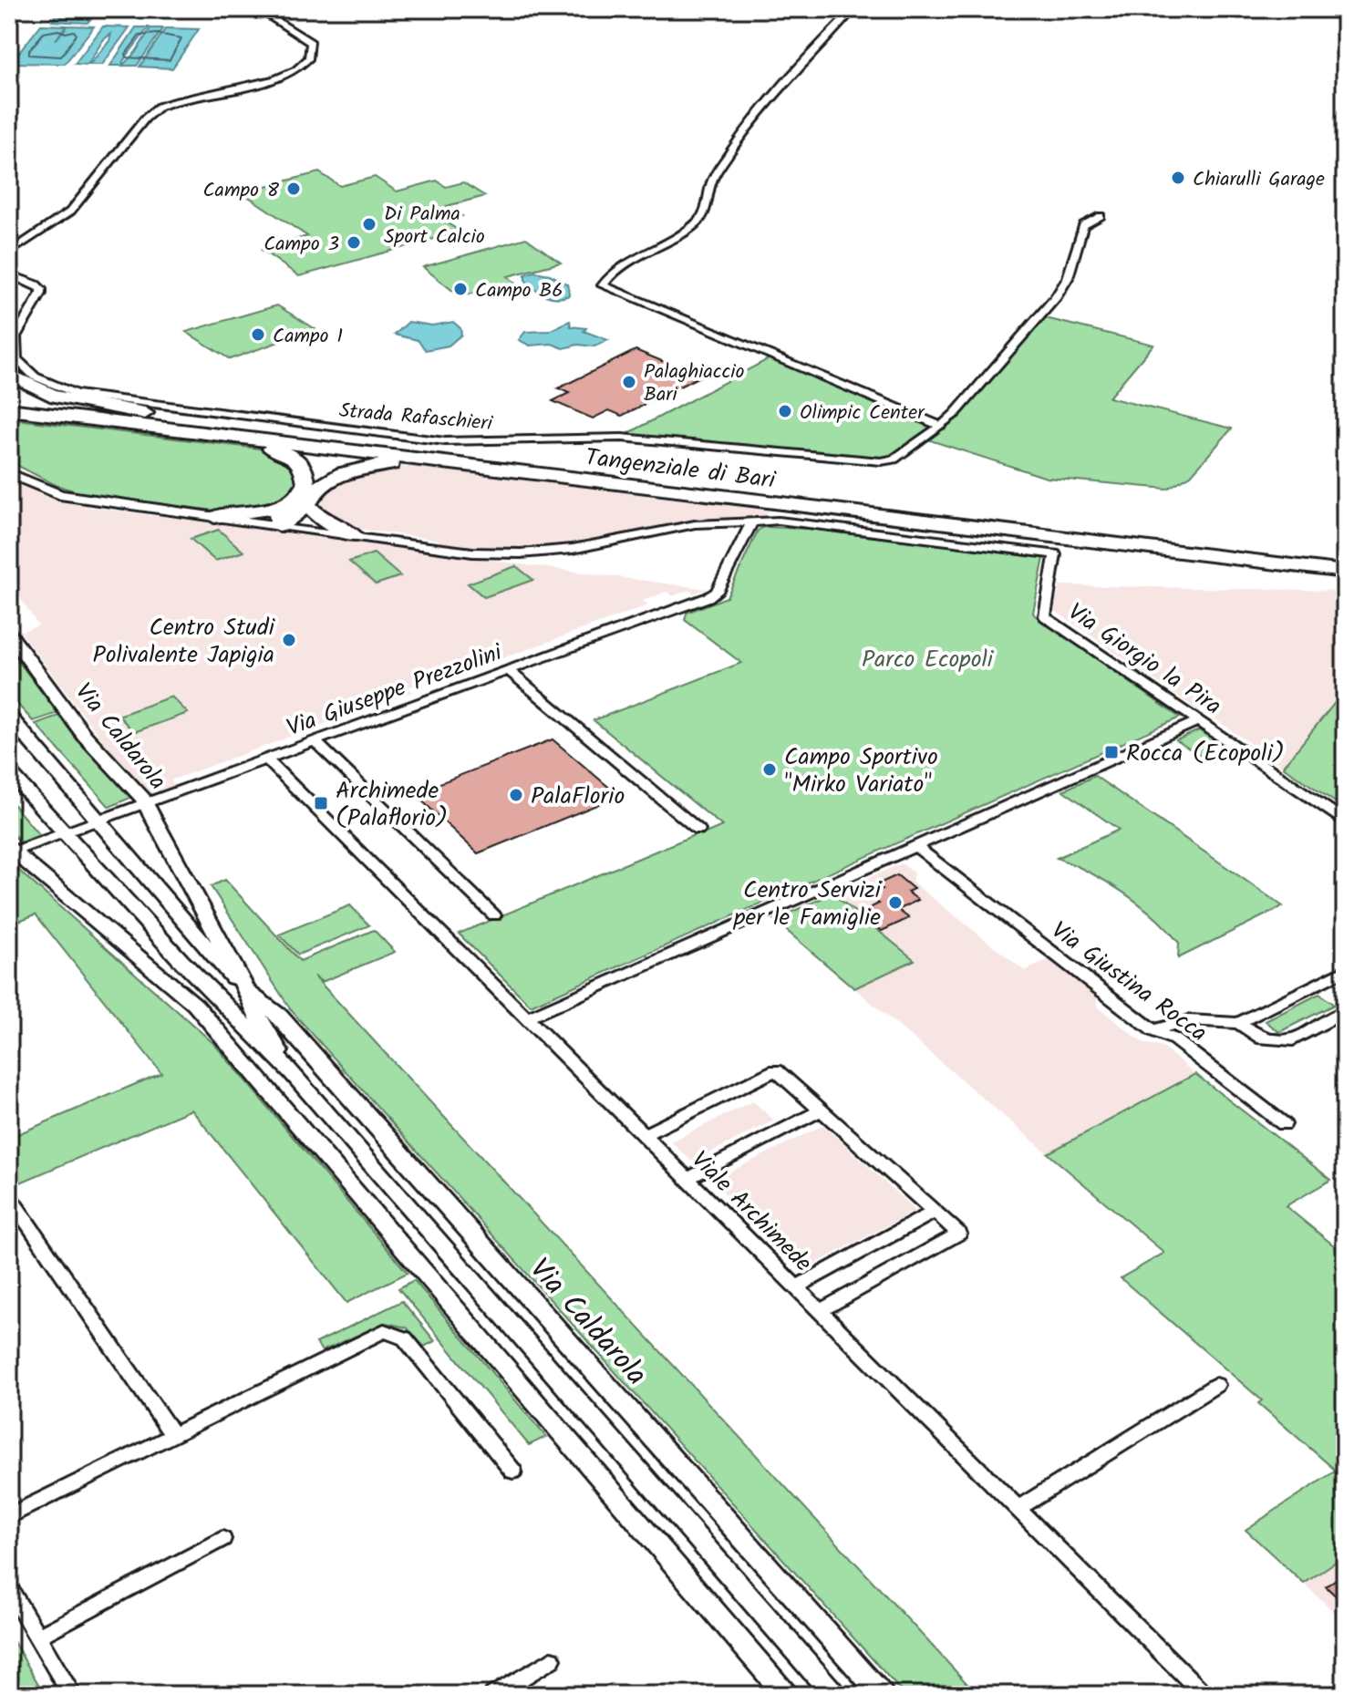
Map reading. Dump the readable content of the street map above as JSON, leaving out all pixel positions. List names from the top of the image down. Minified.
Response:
{"streets":{"highway":["Tangenziale di Bari"],"street":["Strada Rafaschieri","Via Giorgio la Pira","Via Giuseppe Prezzolini","Via Caldarola","Via Giustina Rocca","Viale Archimede"]},"crossings":[["Via Giorgio la Pira","Via Giuseppe Prezzolini"],["Via Giuseppe Prezzolini","Via Caldarola"],["Via Giuseppe Prezzolini","Viale Archimede"]],"parks":["Parco Ecopoli"],"places":{"other":["Chiarulli Garage","Campo 8","Di Palma Sport Calcio","Campo 3","Campo B6","Campo 1","Palaghiaccio Bari","Olimpic Center","Centro Studi Polivalente Japigia","Campo Sportivo \"Mirko Variato\"","PalaFlorio","Centro Servizi per le Famiglie"],"transit":["Rocca (Ecopoli)","Archimede (Palaflorio)"]}}
